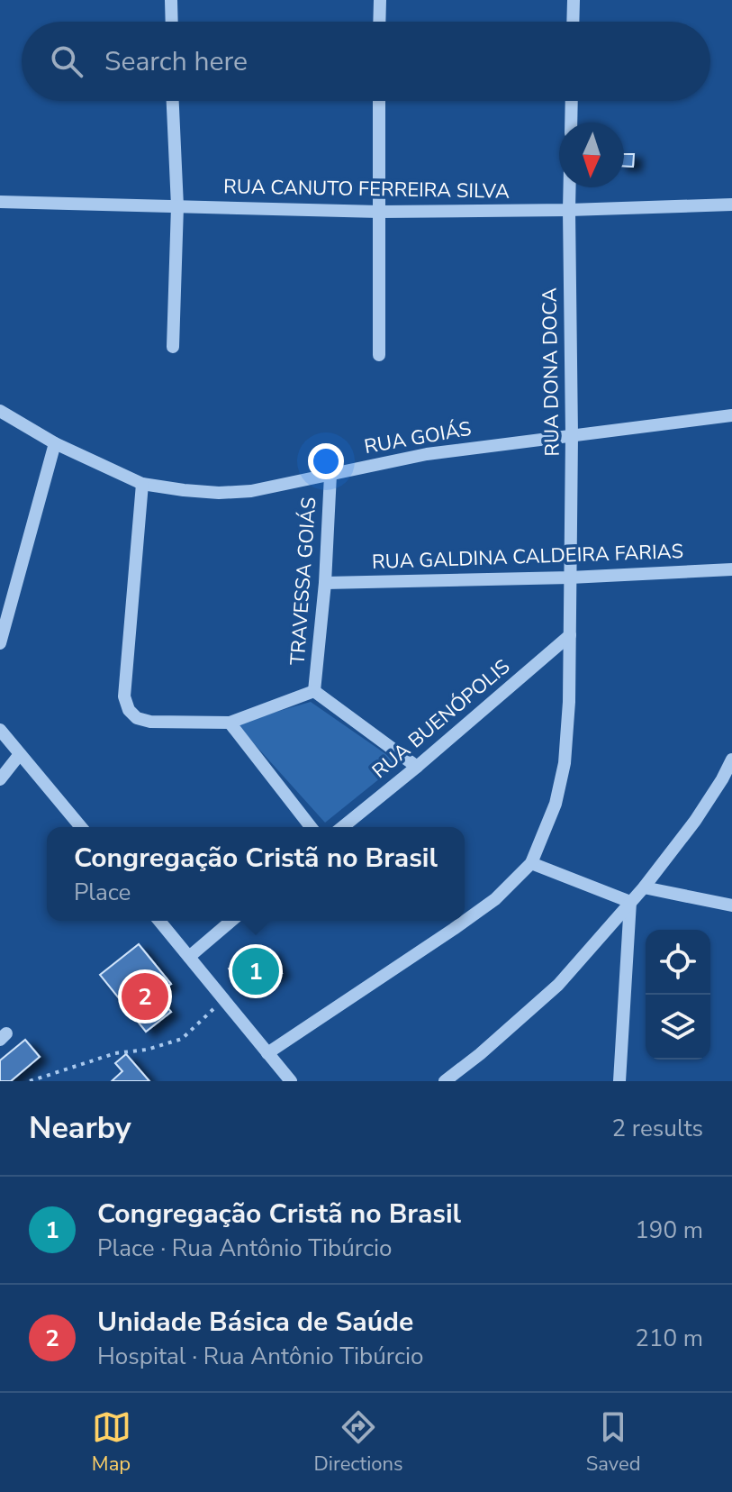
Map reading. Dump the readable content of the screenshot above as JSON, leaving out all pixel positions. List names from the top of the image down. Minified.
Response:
{"streets":{"street":["RUA CANUTO FERREIRA SILVA","RUA DONA DOCA","RUA GOIÁS","RUA GALDINA CALDEIRA FARIAS","TRAVESSA GOIÁS","RUA BUENÓPOLIS"]},"crossings":[["RUA CANUTO FERREIRA SILVA","RUA DONA DOCA"],["RUA DONA DOCA","RUA GOIÁS"],["RUA DONA DOCA","RUA GALDINA CALDEIRA FARIAS"],["RUA DONA DOCA","RUA BUENÓPOLIS"],["RUA GOIÁS","TRAVESSA GOIÁS"],["RUA GALDINA CALDEIRA FARIAS","TRAVESSA GOIÁS"]],"north":"bottom","page":{"search":"Search here","popup":["Congregação Cristã no Brasil","Place"],"pins":["1","2"],"heading":["Nearby","2 results"],"list":[{"mark":"1","name":"Congregação Cristã no Brasil","note":"Place · Rua Antônio Tibúrcio","value":"190 m"},{"mark":"2","name":"Unidade Básica de Saúde","note":"Hospital · Rua Antônio Tibúrcio","value":"210 m"}],"nav":["Map","Directions","Saved"]}}
